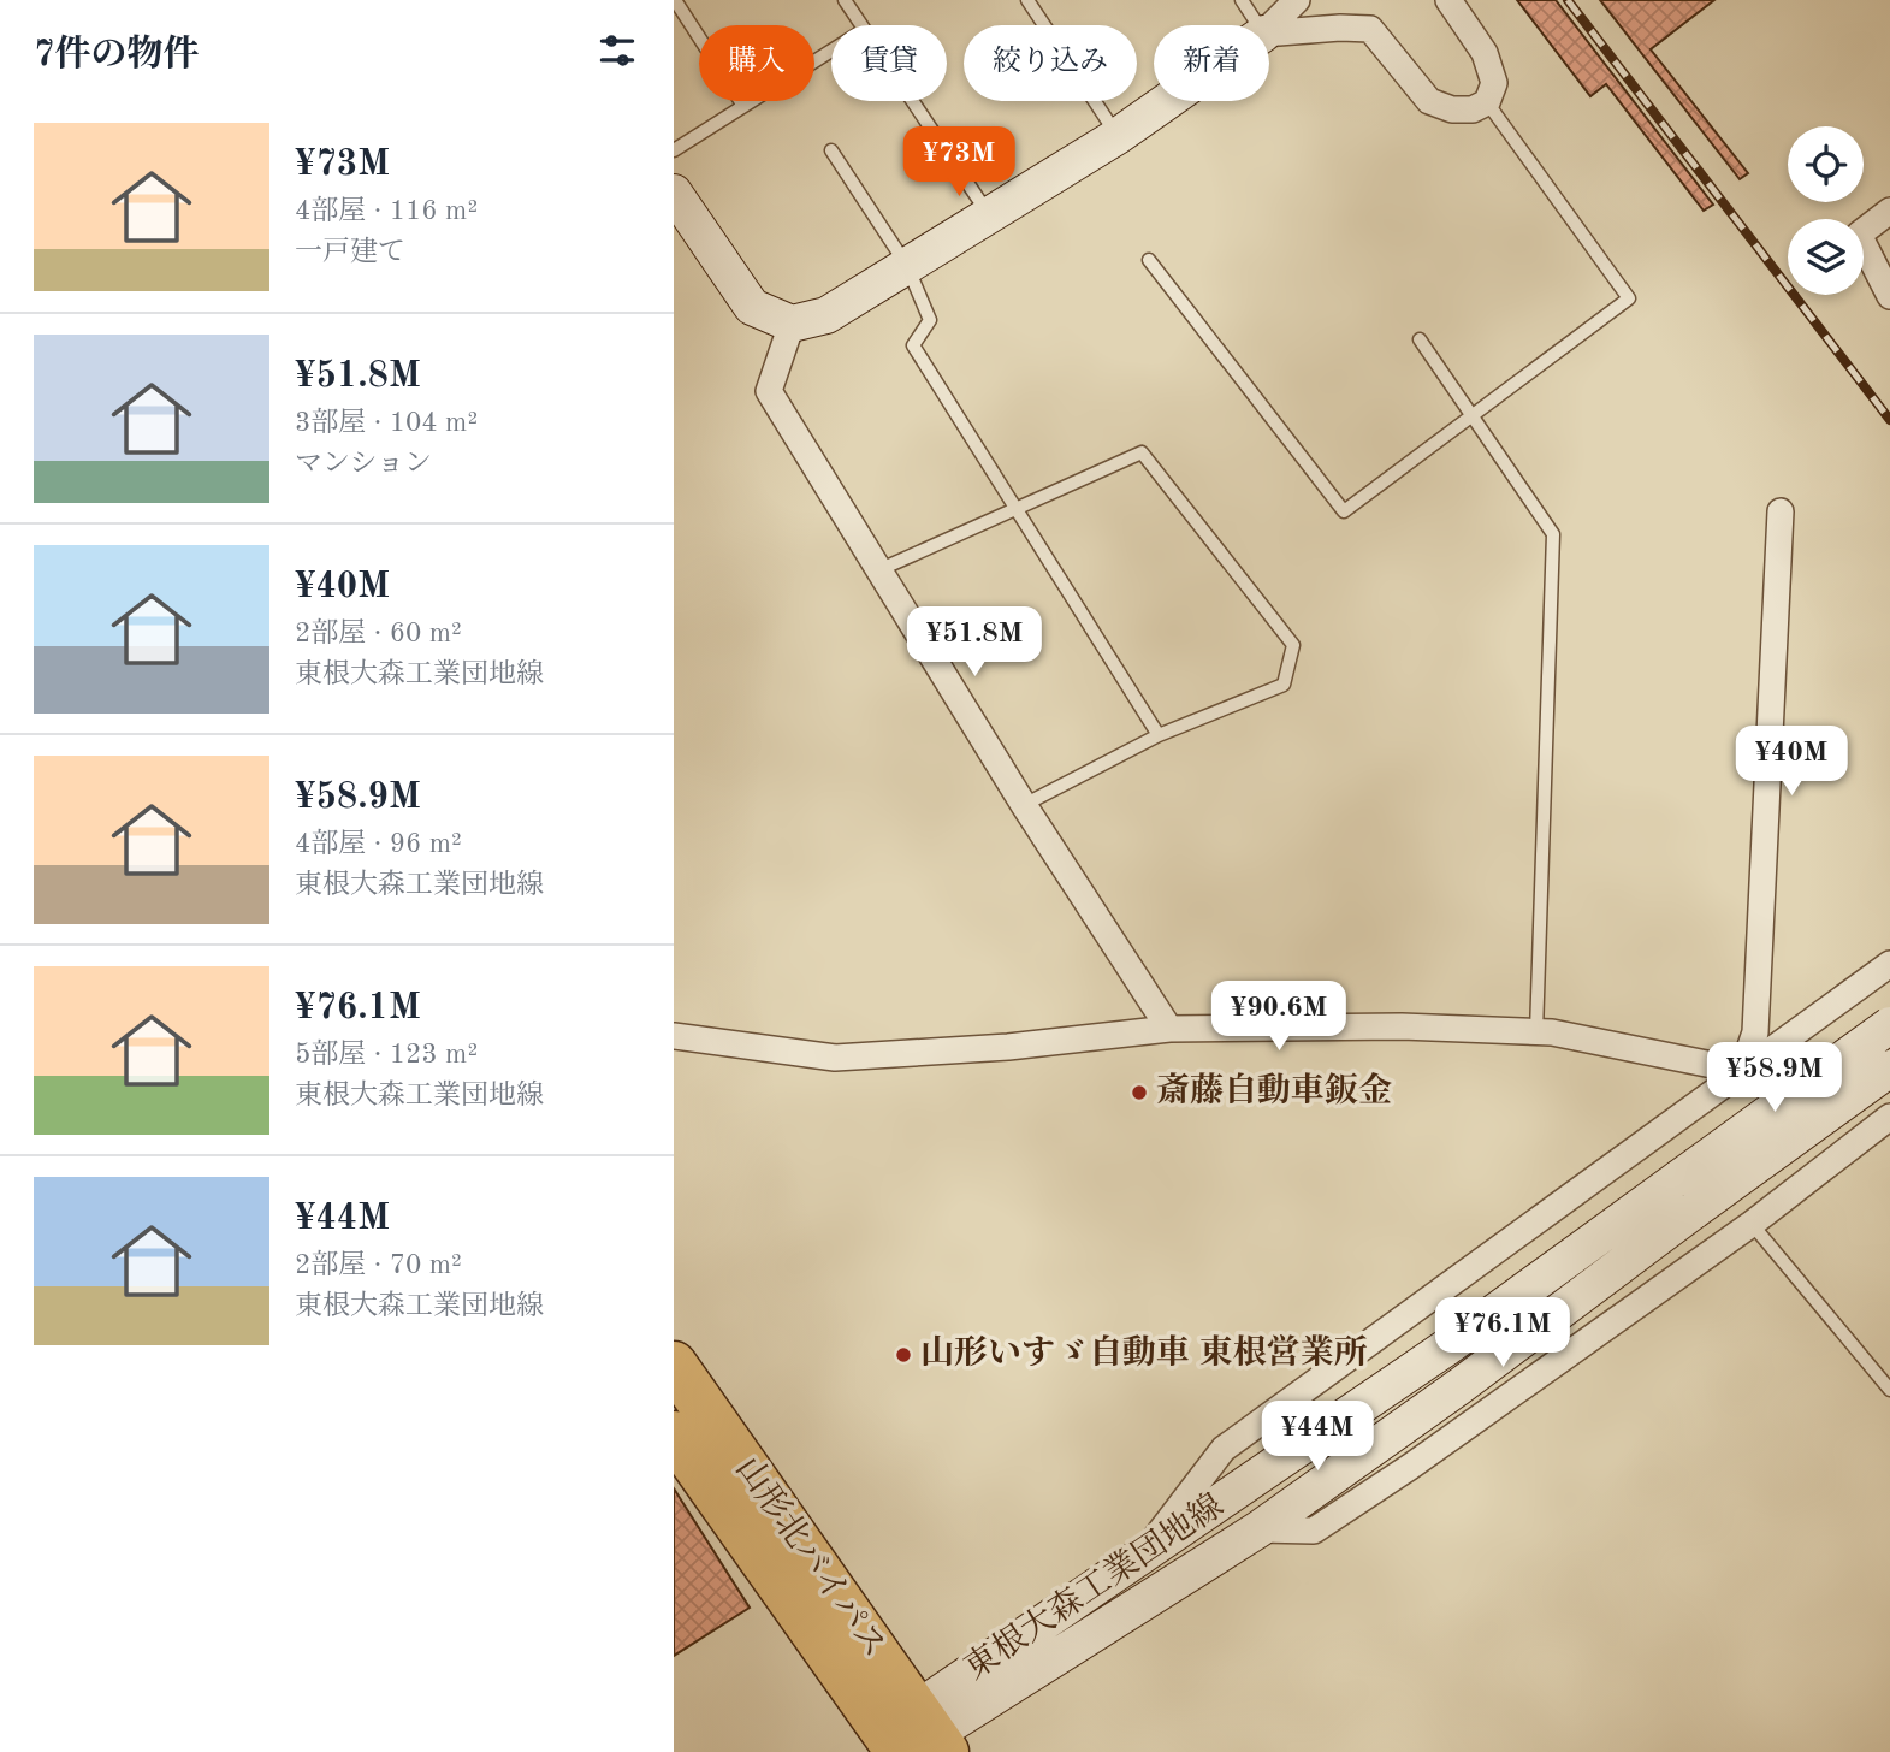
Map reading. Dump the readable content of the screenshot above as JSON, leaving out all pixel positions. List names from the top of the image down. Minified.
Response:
{"streets":{"highway":["山形北バイパス"],"main road":["東根大森工業団地線"]},"crossings":[["山形北バイパス","東根大森工業団地線"]],"places":["斎藤自動車鈑金","山形いすゞ自動車 東根営業所"],"page":{"heading":"7件の物件","chip":["購入","賃貸","絞り込み","新着"],"list":[{"name":"¥73M","note":"4部屋 · 116 m² · 一戸建て"},{"name":"¥51.8M","note":"3部屋 · 104 m² · マンション"},{"name":"¥40M","note":"2部屋 · 60 m² · 東根大森工業団地線"},{"name":"¥58.9M","note":"4部屋 · 96 m² · 東根大森工業団地線"},{"name":"¥76.1M","note":"5部屋 · 123 m² · 東根大森工業団地線"},{"name":"¥44M","note":"2部屋 · 70 m² · 東根大森工業団地線"}],"price":["¥73M","¥51.8M","¥40M","¥90.6M","¥58.9M","¥76.1M","¥44M"]}}
